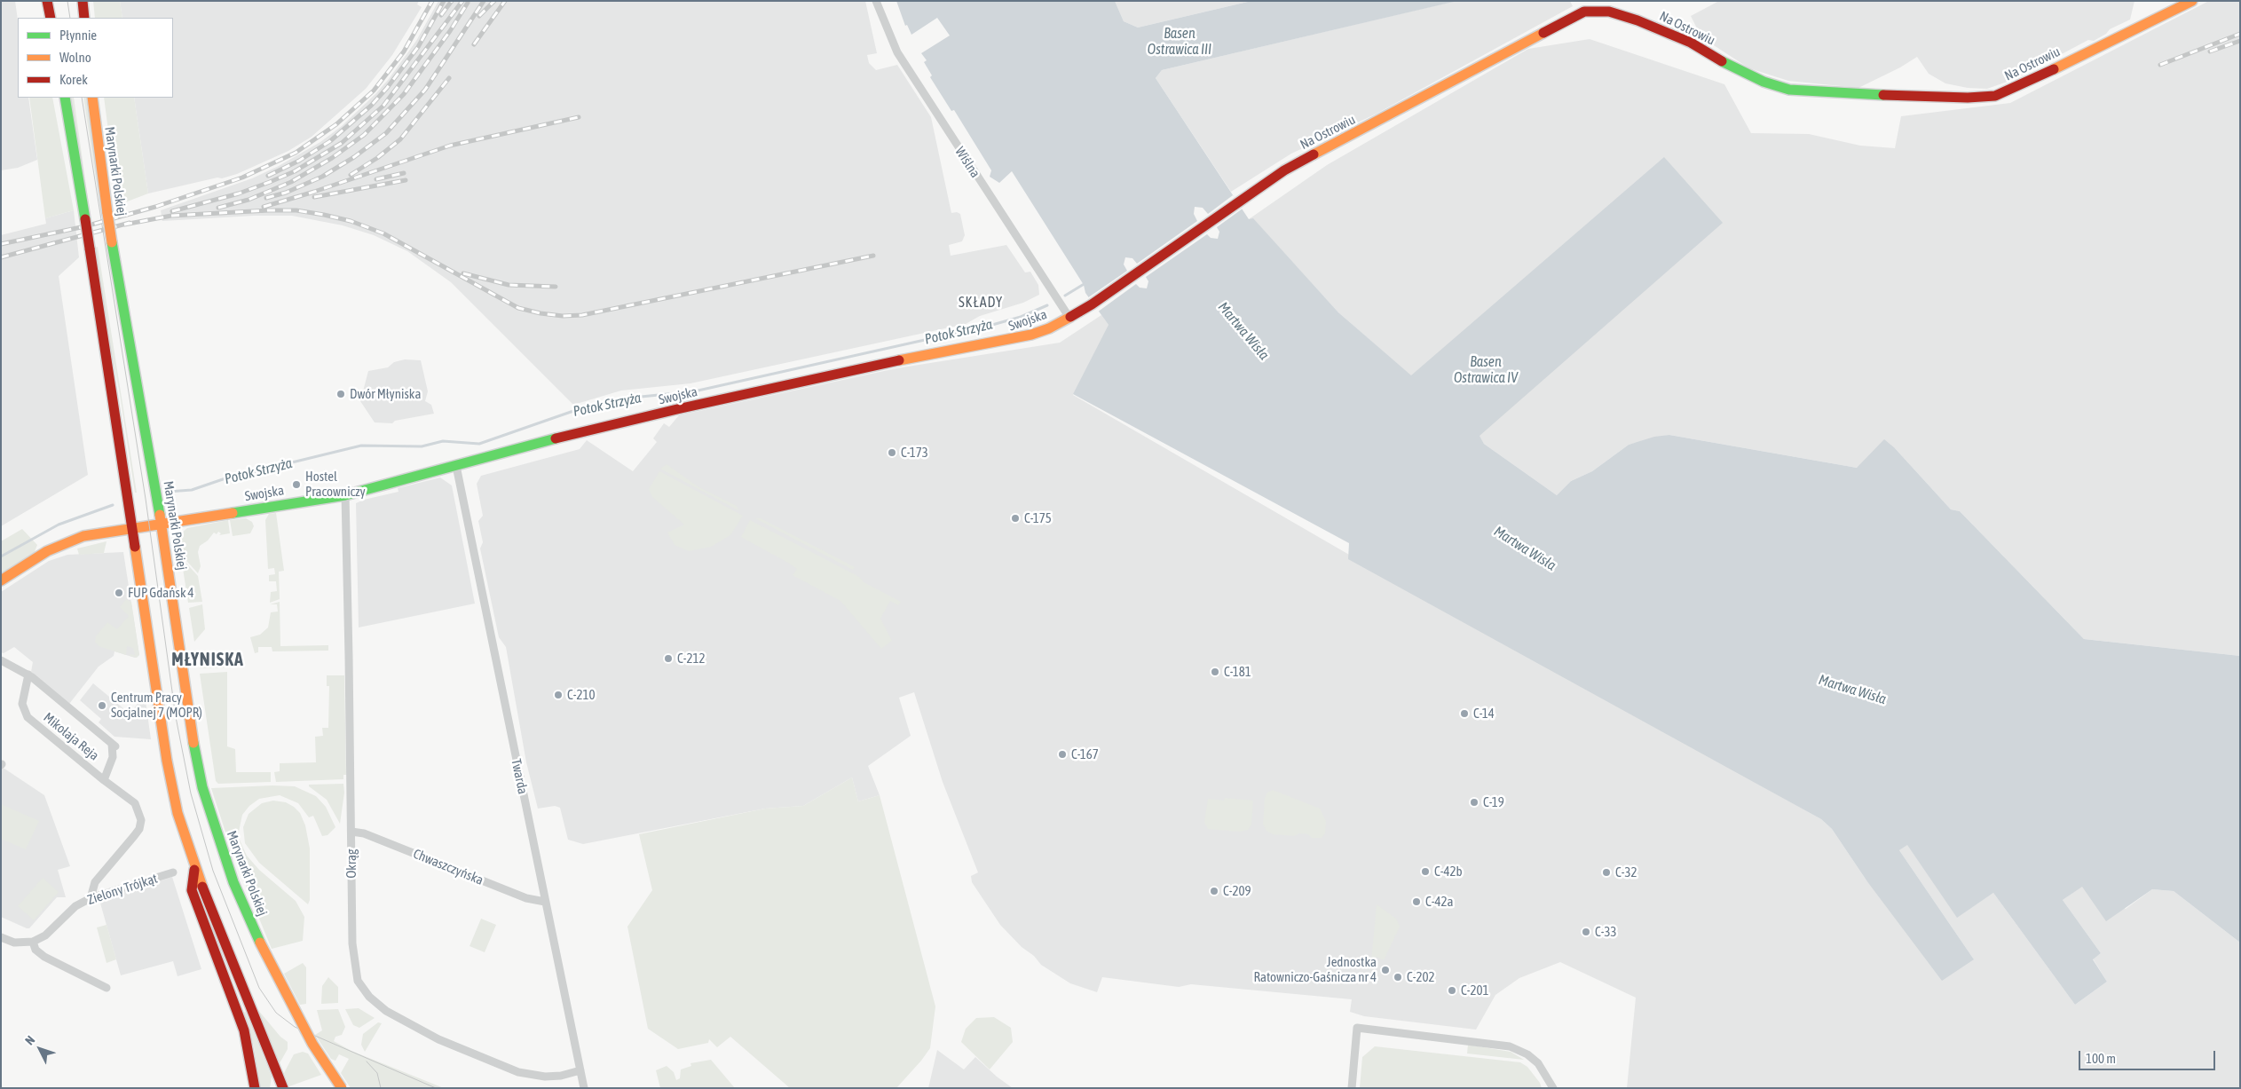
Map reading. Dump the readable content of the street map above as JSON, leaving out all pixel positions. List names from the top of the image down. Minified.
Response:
{"streets":{"street":["Na Ostrowiu","Wiślna","Marynarki Polskiej","Swojska","Mikołaja Reja","Twarda","Okrąg","Chwaszczyńska","Zielony Trójkąt"]},"crossings":[["Na Ostrowiu","Wiślna"],["Na Ostrowiu","Swojska"],["Wiślna","Swojska"],["Marynarki Polskiej","Swojska"],["Swojska","Twarda"],["Swojska","Okrąg"],["Twarda","Okrąg"],["Twarda","Chwaszczyńska"],["Okrąg","Chwaszczyńska"]],"districts":["SKŁADY","MŁYNISKA"],"water":["Basen Ostrawica III","Martwa Wisła","Potok Strzyża","Basen Ostrawica IV"],"places":["Dwór Młyniska","C-173","Hostel Pracowniczy","C-175","FUP Gdańsk 4","C-212","C-181","C-210","Centrum Pracy Socjalnej 7 (MOPR)","C-14","C-167","C-19","C-42b","C-32","C-209","C-42a","C-33","Jednostka Ratowniczo-Gaśnicza nr 4","C-202","C-201"],"legend":["Płynnie","Wolno","Korek"],"scale_bar":"100 m","north":"top left"}
